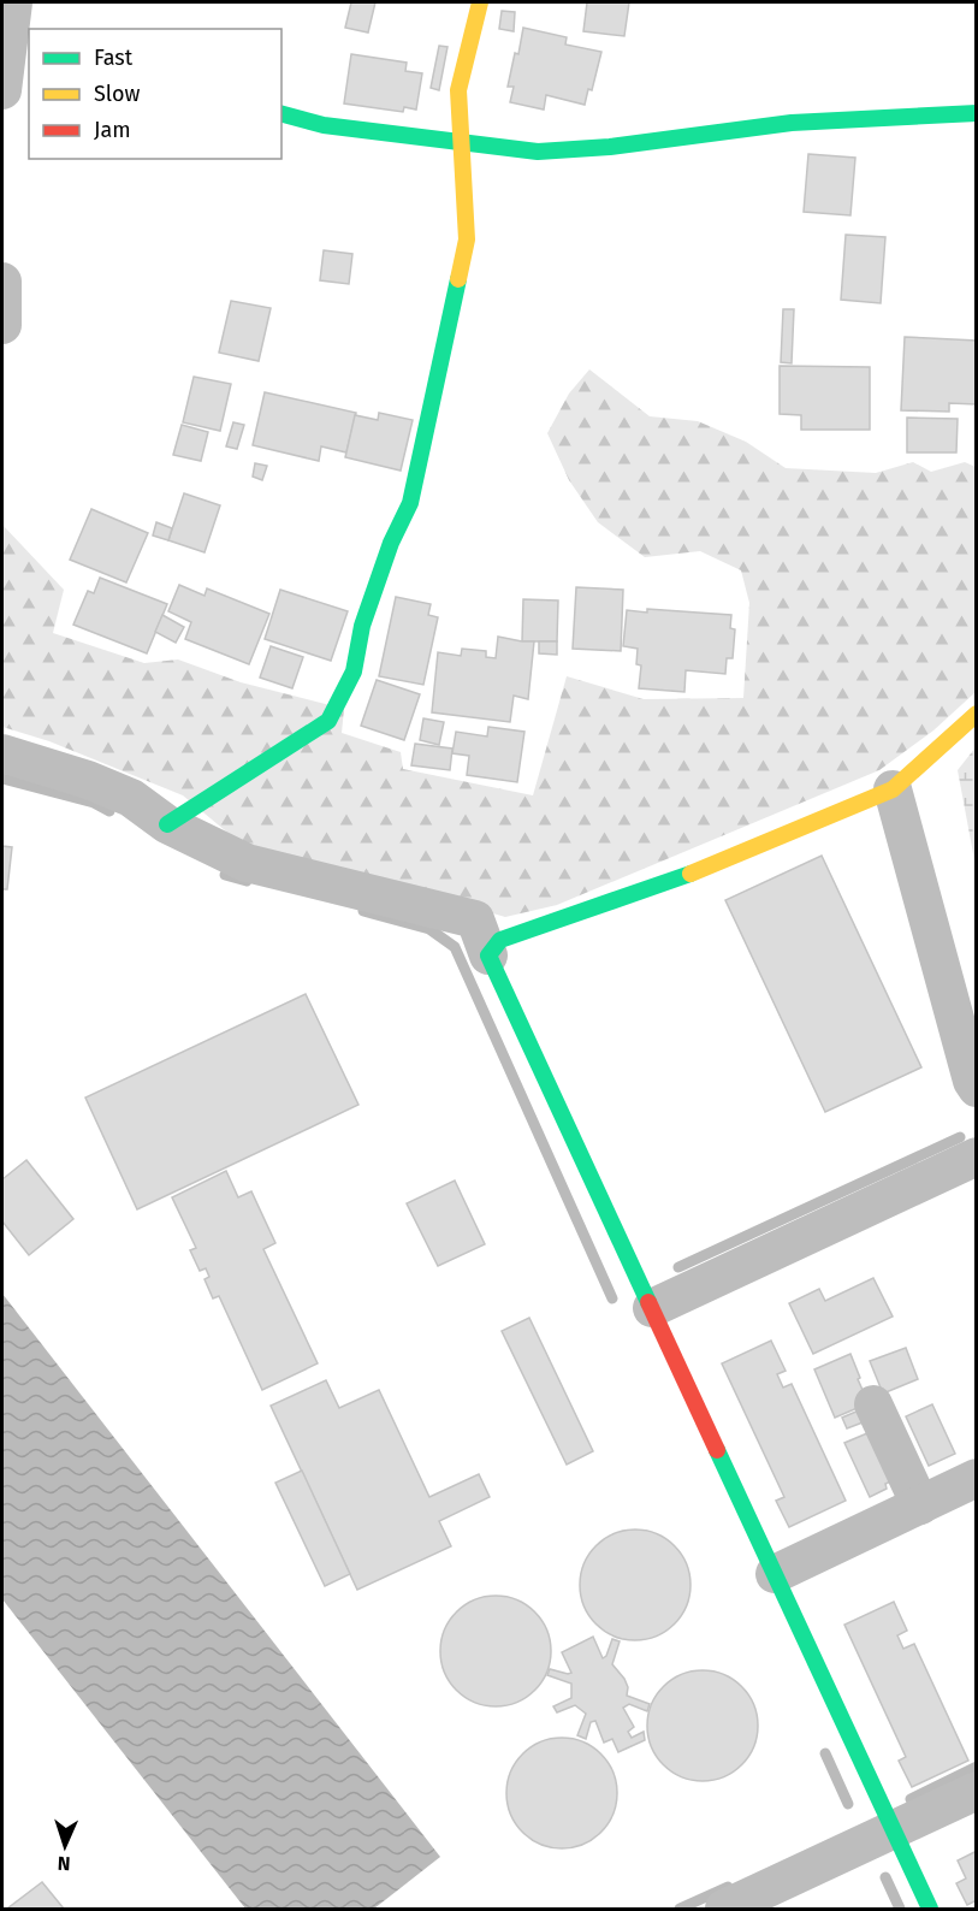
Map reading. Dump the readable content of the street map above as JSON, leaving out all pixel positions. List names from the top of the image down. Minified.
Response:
{"legend":["Fast","Slow","Jam"],"north":"bottom"}
